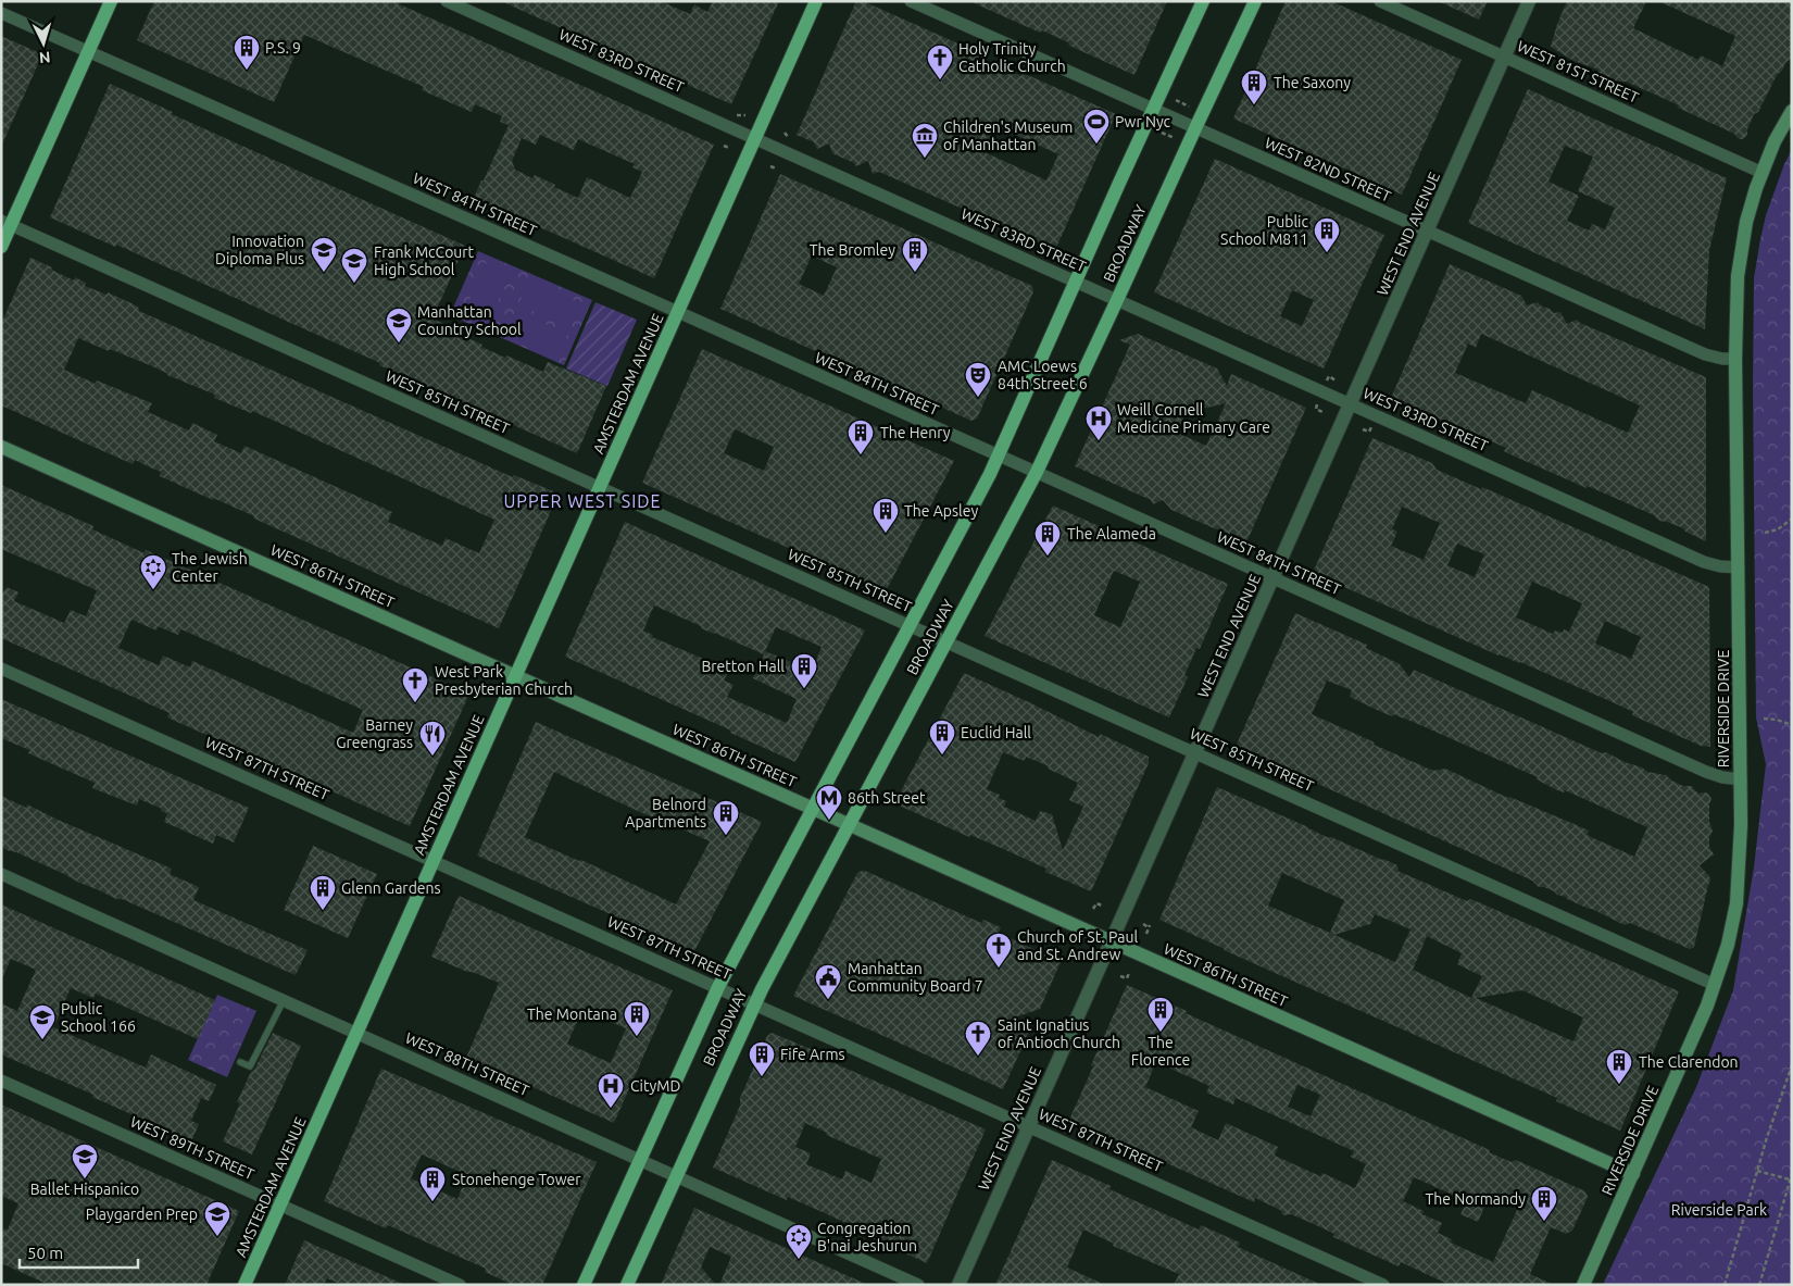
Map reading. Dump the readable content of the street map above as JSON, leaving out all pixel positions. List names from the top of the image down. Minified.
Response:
{"streets":{"main road":["BROADWAY","AMSTERDAM AVENUE","WEST 86TH STREET","RIVERSIDE DRIVE"],"street":["WEST 83RD STREET","WEST 81ST STREET","WEST 82ND STREET","WEST 84TH STREET","WEST END AVENUE","WEST 85TH STREET","WEST 87TH STREET","WEST 88TH STREET","WEST 89TH STREET"]},"crossings":[["WEST 83RD STREET","WEST END AVENUE"],["WEST 83RD STREET","BROADWAY"],["WEST 83RD STREET","AMSTERDAM AVENUE"],["WEST 83RD STREET","RIVERSIDE DRIVE"],["WEST 81ST STREET","WEST END AVENUE"],["WEST 81ST STREET","RIVERSIDE DRIVE"],["WEST 82ND STREET","WEST END AVENUE"],["WEST 82ND STREET","BROADWAY"],["WEST 82ND STREET","RIVERSIDE DRIVE"],["WEST 84TH STREET","WEST END AVENUE"],["WEST 84TH STREET","BROADWAY"],["WEST 84TH STREET","AMSTERDAM AVENUE"],["WEST 84TH STREET","RIVERSIDE DRIVE"],["WEST END AVENUE","WEST 85TH STREET"],["WEST END AVENUE","WEST 86TH STREET"],["WEST END AVENUE","WEST 87TH STREET"],["BROADWAY","WEST 85TH STREET"],["BROADWAY","WEST 86TH STREET"],["BROADWAY","WEST 87TH STREET"],["BROADWAY","WEST 88TH STREET"],["AMSTERDAM AVENUE","WEST 85TH STREET"],["AMSTERDAM AVENUE","WEST 86TH STREET"],["AMSTERDAM AVENUE","WEST 87TH STREET"],["AMSTERDAM AVENUE","WEST 88TH STREET"],["AMSTERDAM AVENUE","WEST 89TH STREET"],["WEST 85TH STREET","RIVERSIDE DRIVE"],["WEST 86TH STREET","RIVERSIDE DRIVE"]],"districts":["UPPER WEST SIDE"],"parks":["Riverside Park"],"places":{"building":["P.S. 9","The Saxony","Public School M811","The Bromley","The Henry","The Apsley","The Alameda","Bretton Hall","Euclid Hall","Belnord Apartments","Glenn Gardens","The Florence","The Montana","Fife Arms","The Clarendon","Stonehenge Tower","The Normandy"],"church":["Holy Trinity Catholic Church","West Park Presbyterian Church","Church of St. Paul and St. Andrew","Saint Ignatius of Antioch Church"],"sports":["Pwr Nyc"],"museum":["Children's Museum of Manhattan"],"school or university":["Innovation Diploma Plus","Frank McCourt High School","Manhattan Country School","Public School 166","Ballet Hispanico","Playgarden Prep"],"theatre":["AMC Loews 84th Street 6"],"hospital":["Weill Cornell Medicine Primary Care","CityMD"],"synagogue":["The Jewish Center","Congregation B'nai Jeshurun"],"restaurant":["Barney Greengrass"],"metro station":["86th Street"],"public building":["Manhattan Community Board 7"]},"scale_bar":"50 m","north":"bottom"}
